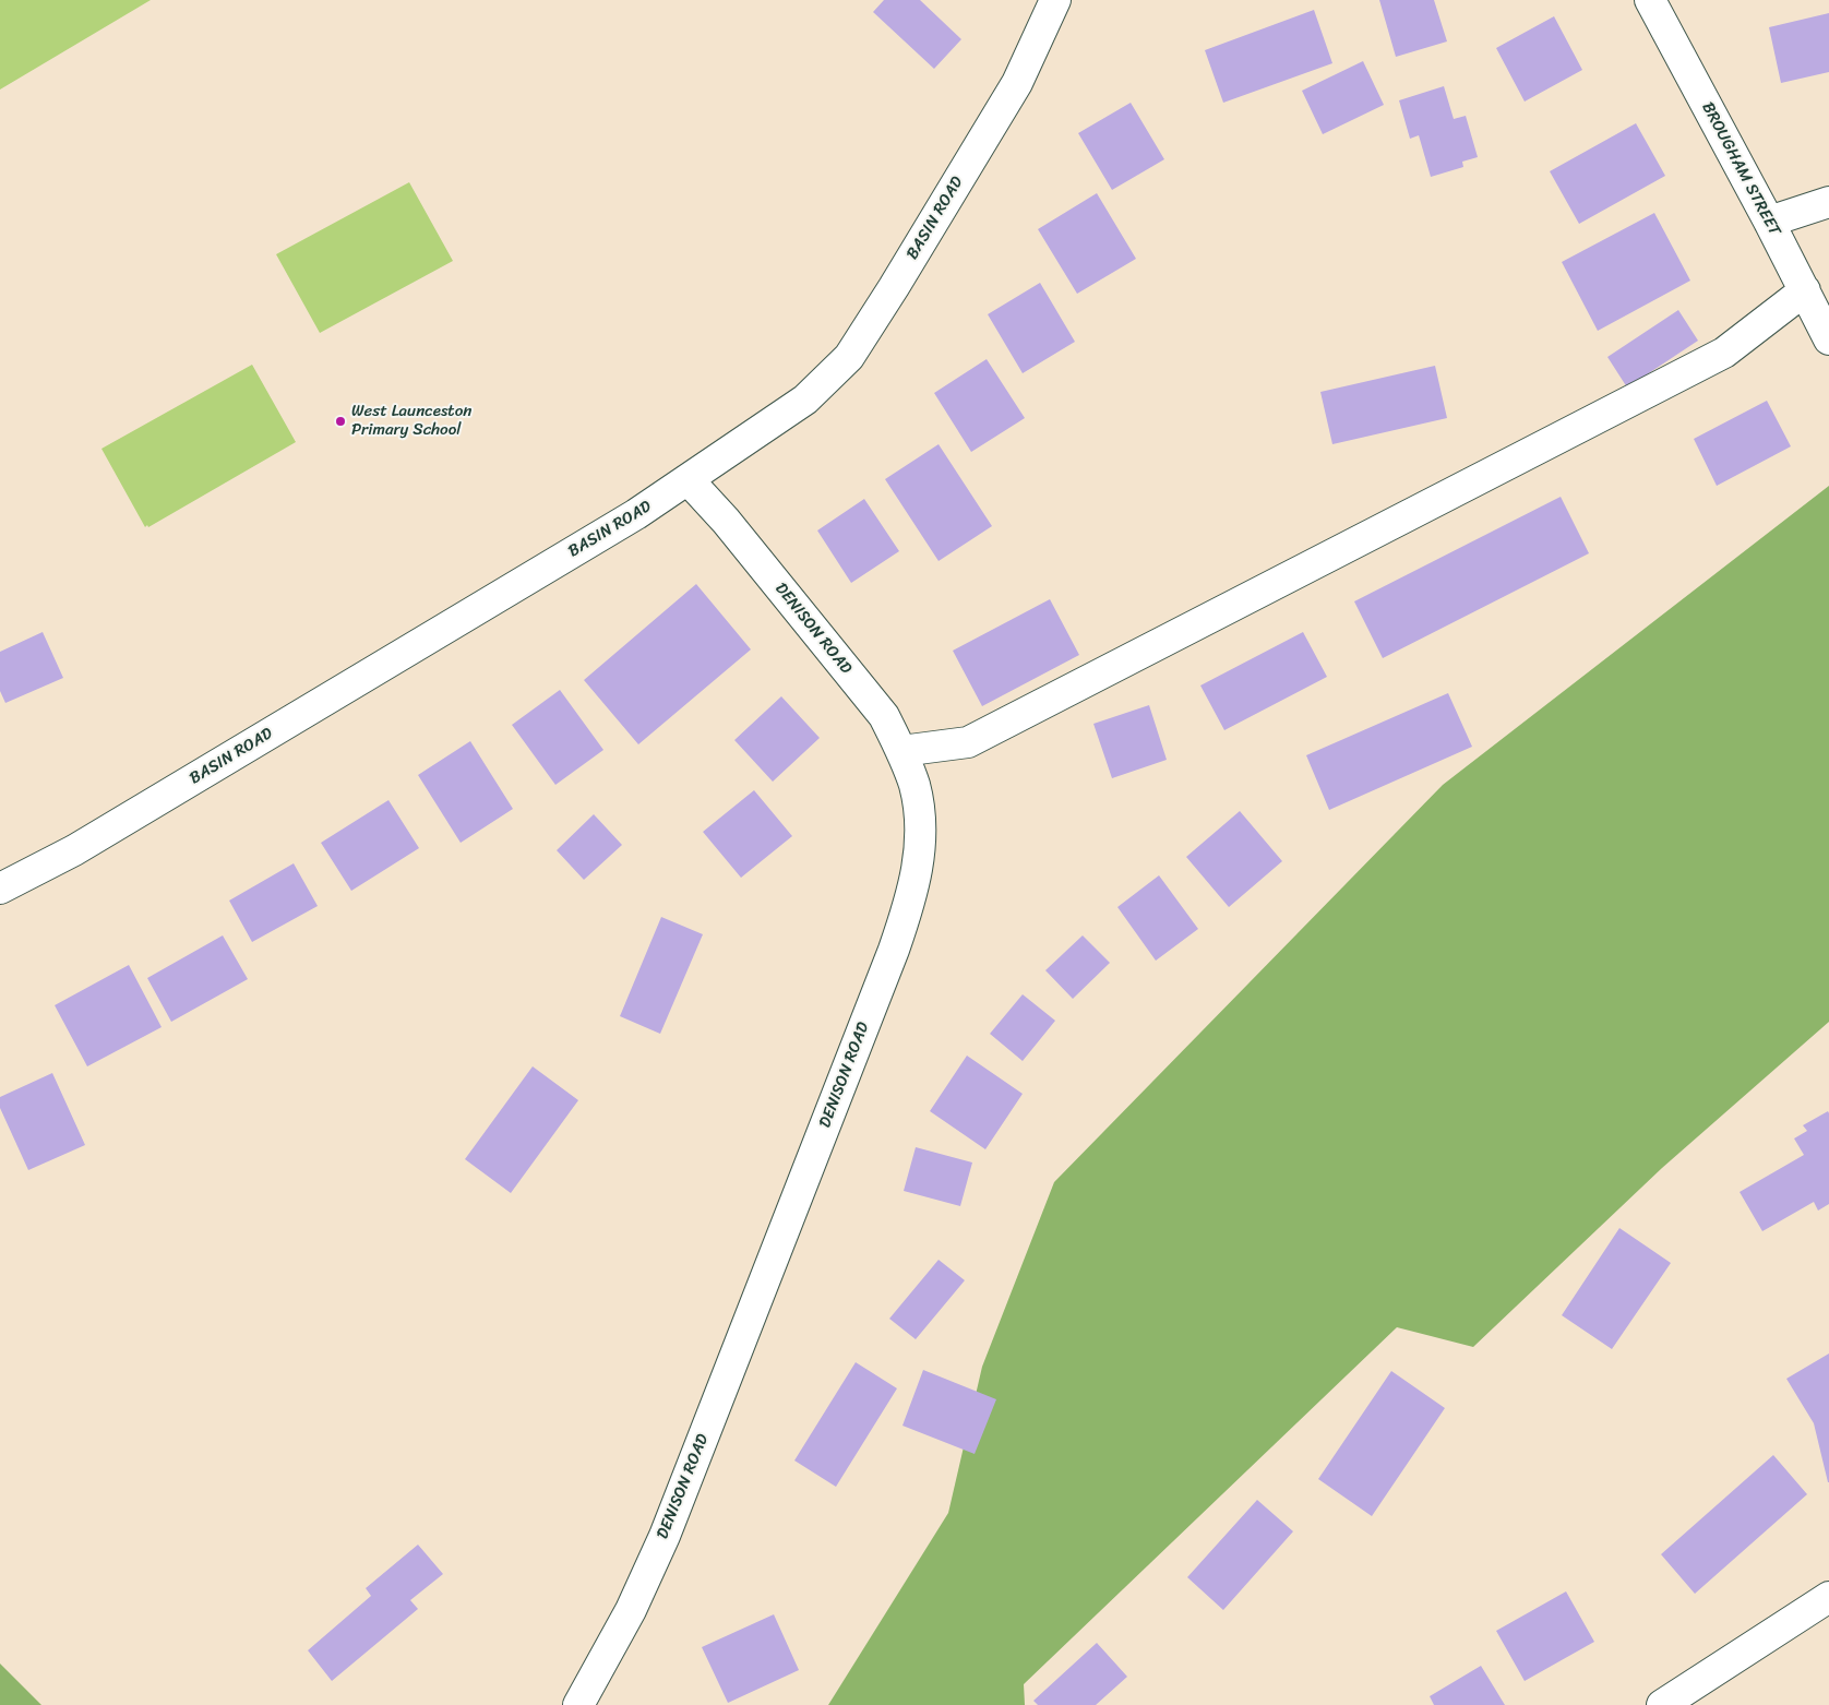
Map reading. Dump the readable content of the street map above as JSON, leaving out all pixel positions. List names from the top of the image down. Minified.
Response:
{"streets":{"street":["BROUGHAM STREET","BASIN ROAD","DENISON ROAD"]},"crossings":[["BASIN ROAD","DENISON ROAD"]],"places":["West Launceston Primary School"]}
